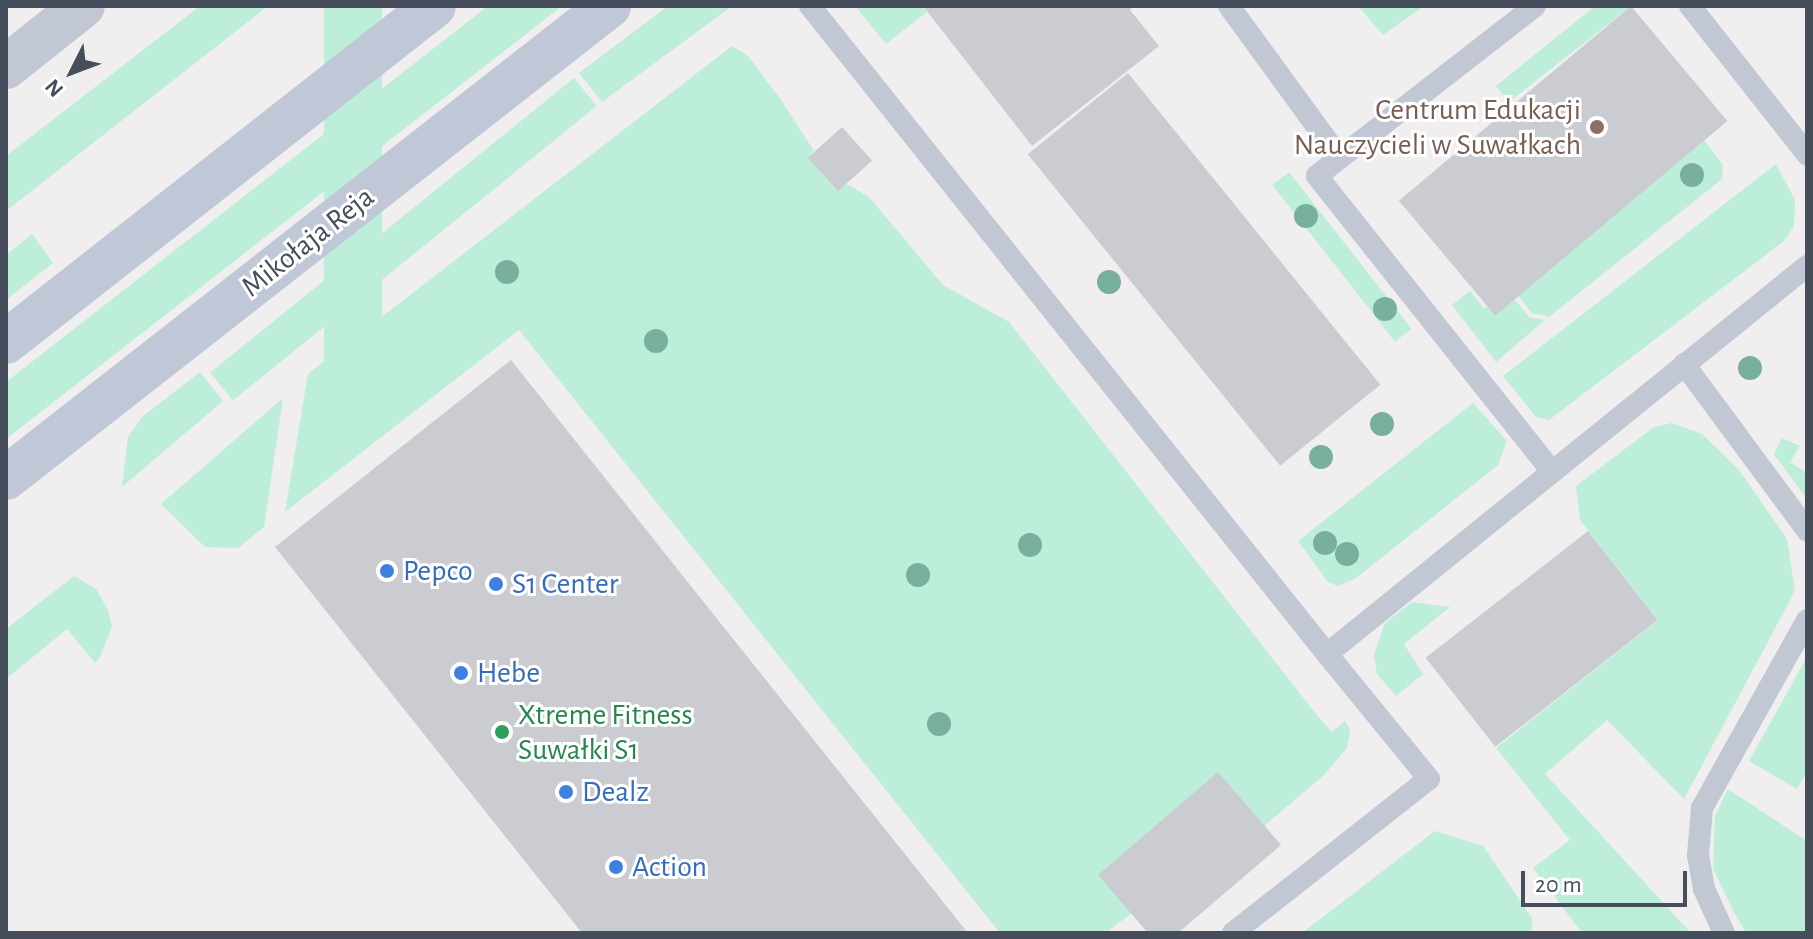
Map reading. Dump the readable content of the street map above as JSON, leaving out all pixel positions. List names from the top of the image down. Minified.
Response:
{"streets":{"street":["Mikołaja Reja"]},"places":["Centrum Edukacji Nauczycieli w Suwałkach","Pepco","S1 Center","Hebe","Xtreme Fitness Suwałki S1","Dealz","Action"],"scale_bar":"20 m","north":"bottom left"}
